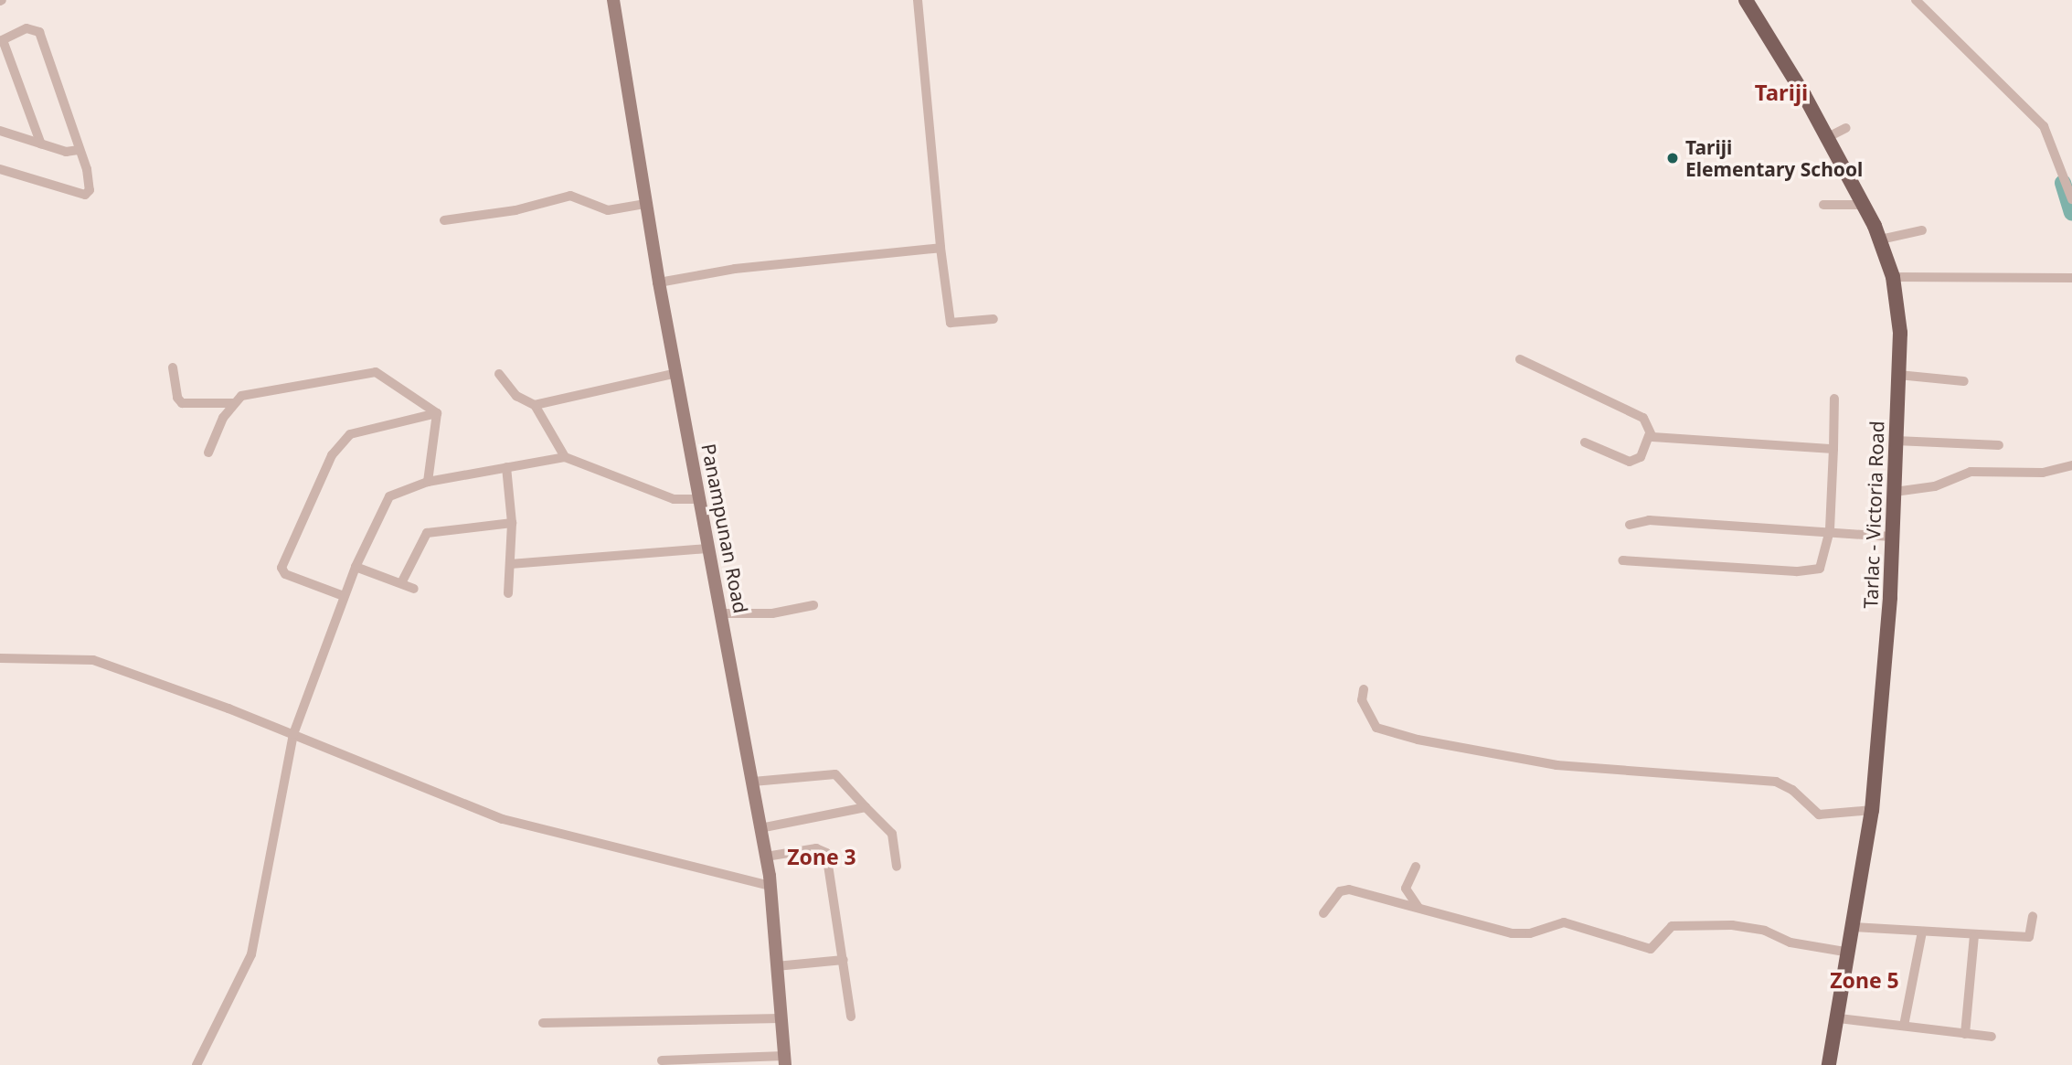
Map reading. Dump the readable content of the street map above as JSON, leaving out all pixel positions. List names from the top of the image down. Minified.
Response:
{"streets":{"main road":["Tarlac - Victoria Road"],"street":["Panampunan Road"]},"districts":["Tariji","Zone 3","Zone 5"],"places":["Tariji Elementary School"]}
